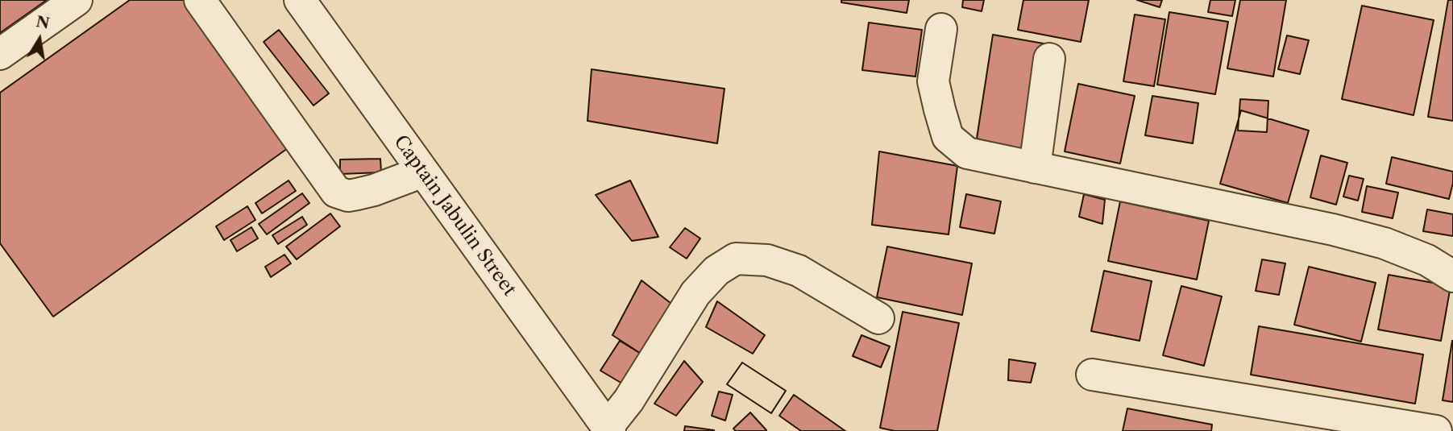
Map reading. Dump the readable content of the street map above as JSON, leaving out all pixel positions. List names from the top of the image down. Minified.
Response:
{"streets":{"street":["Captain Jabulin Street"]},"north":"top"}
